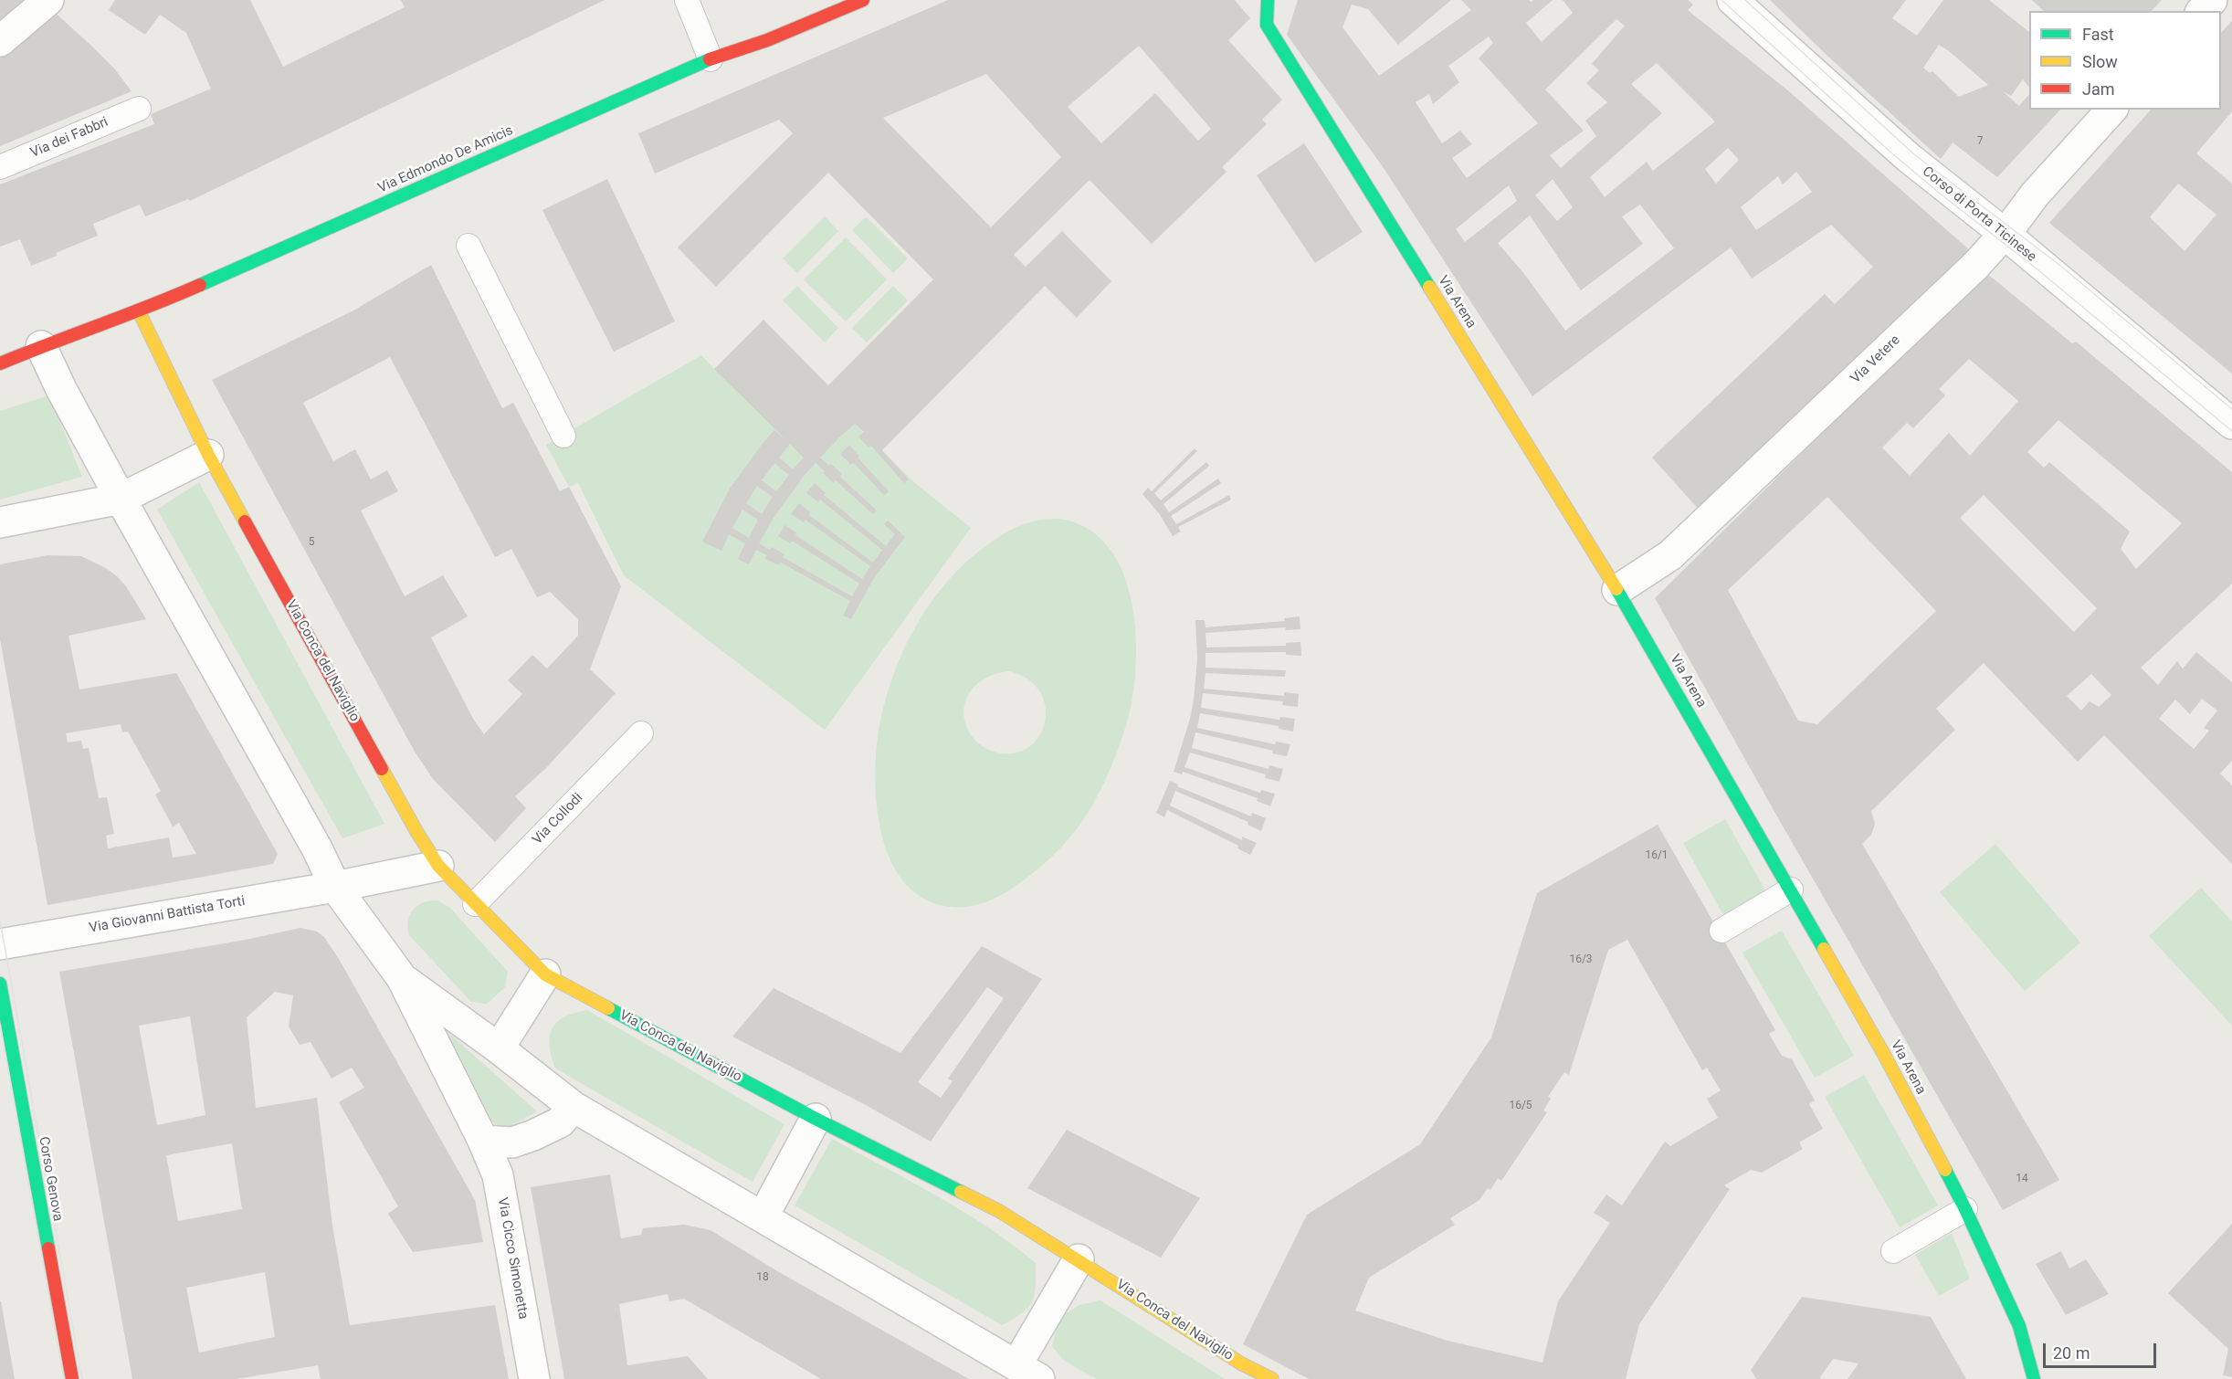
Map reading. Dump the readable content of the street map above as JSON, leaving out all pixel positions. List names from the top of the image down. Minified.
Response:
{"streets":{"street":["Via Edmondo De Amicis","Corso di Porta Ticinese","Via Arena","Via Vetere","Via Conca del Naviglio","Via Giovanni Battista Torti","Corso Genova","Via Cicco Simonetta"],"lane":["Via dei Fabbri","Via Collodi"]},"crossings":[["Via Edmondo De Amicis","Via Conca del Naviglio"],["Corso di Porta Ticinese","Via Vetere"],["Via Arena","Via Vetere"],["Via Conca del Naviglio","Via Collodi"]],"house_numbers":["7","5","16/1","16/3","16/5","14","18"],"legend":["Fast","Slow","Jam"],"scale_bar":"20 m"}
